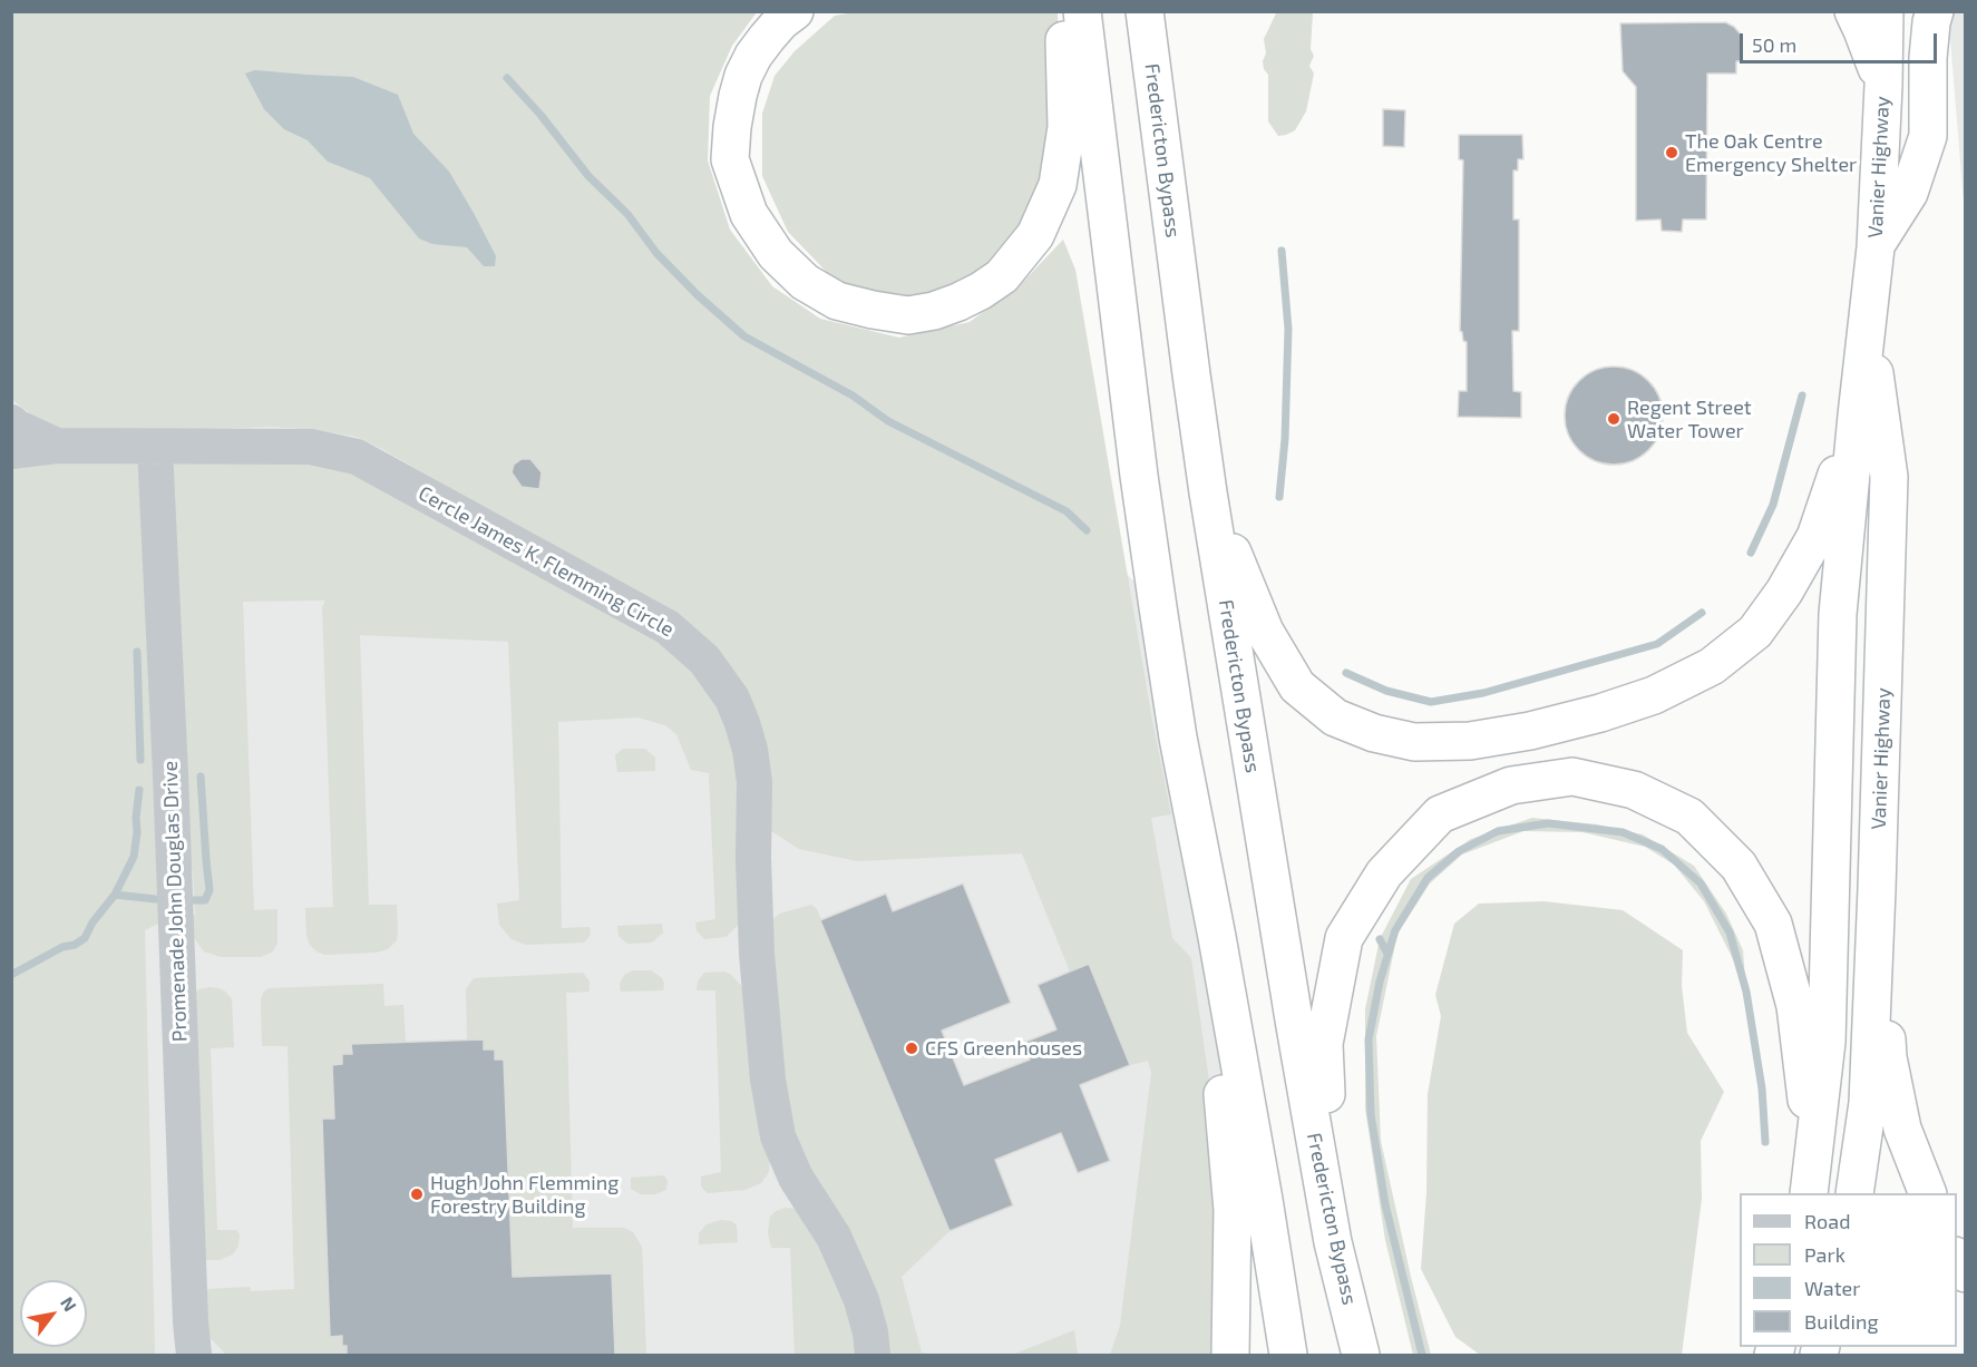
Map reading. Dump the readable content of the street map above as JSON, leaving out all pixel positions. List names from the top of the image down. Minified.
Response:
{"streets":{"highway":["Fredericton Bypass","Vanier Highway"],"street":["Cercle James K. Flemming Circle","Promenade John Douglas Drive"]},"crossings":[["Cercle James K. Flemming Circle","Promenade John Douglas Drive"]],"places":["The Oak Centre Emergency Shelter","Regent Street Water Tower","CFS Greenhouses","Hugh John Flemming Forestry Building"],"legend":["Road","Park","Water","Building"],"scale_bar":"50 m","north":"top right"}
